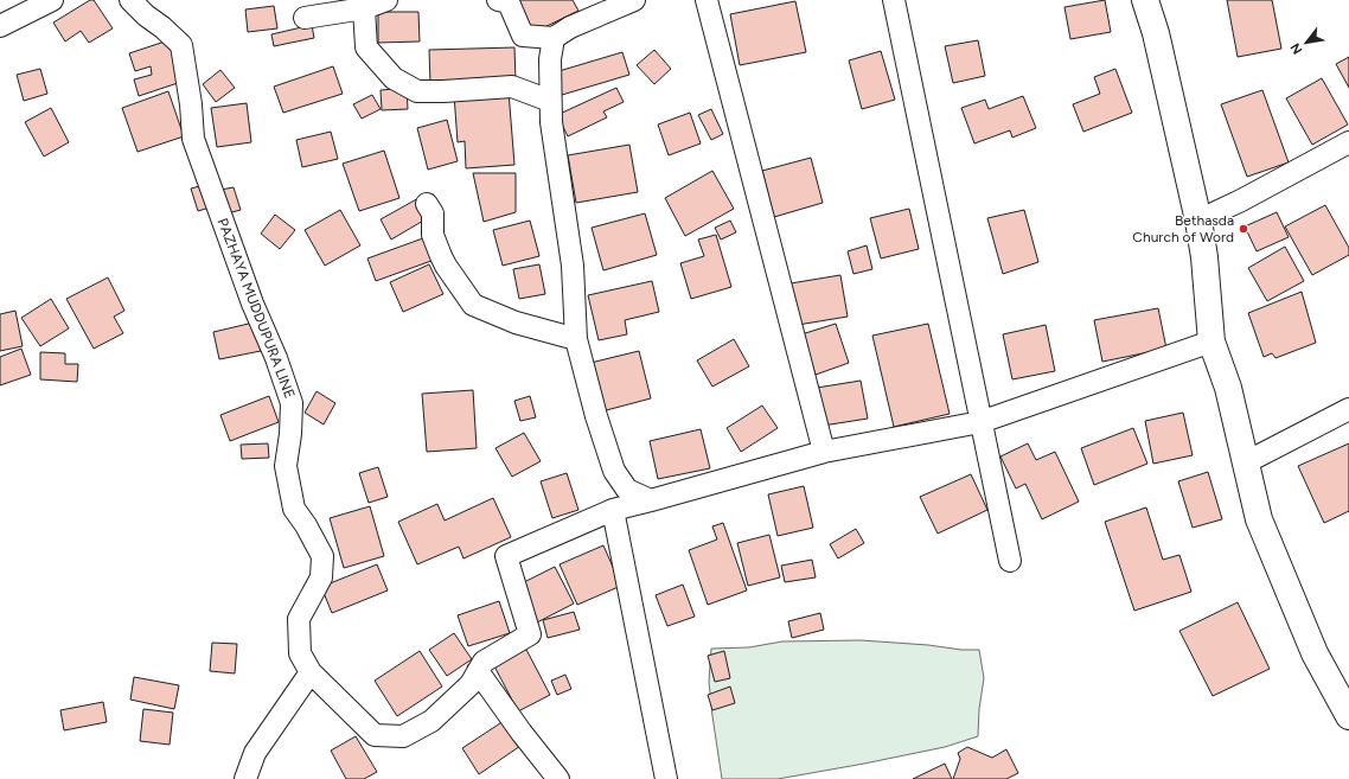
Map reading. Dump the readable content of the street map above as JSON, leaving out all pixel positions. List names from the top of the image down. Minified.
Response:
{"streets":{"street":["PAZHAYA MUDDUPURA LINE"]},"places":["Bethasda Church of Word"],"north":"bottom left"}
